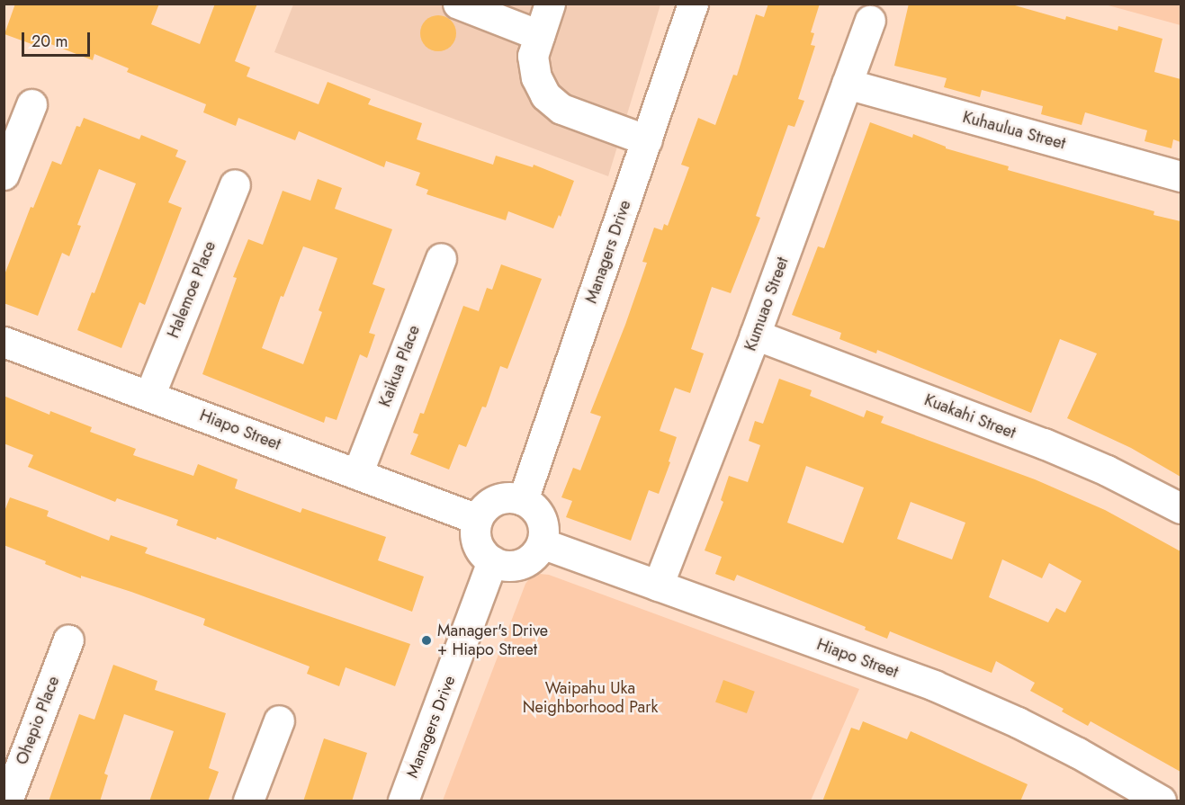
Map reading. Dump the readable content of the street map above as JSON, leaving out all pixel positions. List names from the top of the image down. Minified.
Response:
{"streets":{"street":["Kuhaulua Street","Managers Drive","Halemoe Place","Kumuao Street","Kaikua Place","Kuakahi Street","Hiapo Street","Ohepio Place"]},"crossings":[["Kuhaulua Street","Kumuao Street"],["Managers Drive","Hiapo Street"],["Halemoe Place","Hiapo Street"],["Kumuao Street","Kuakahi Street"],["Kumuao Street","Hiapo Street"],["Kaikua Place","Hiapo Street"]],"parks":["Waipahu Uka Neighborhood Park"],"places":["Manager's Drive + Hiapo Street"],"scale_bar":"20 m"}
